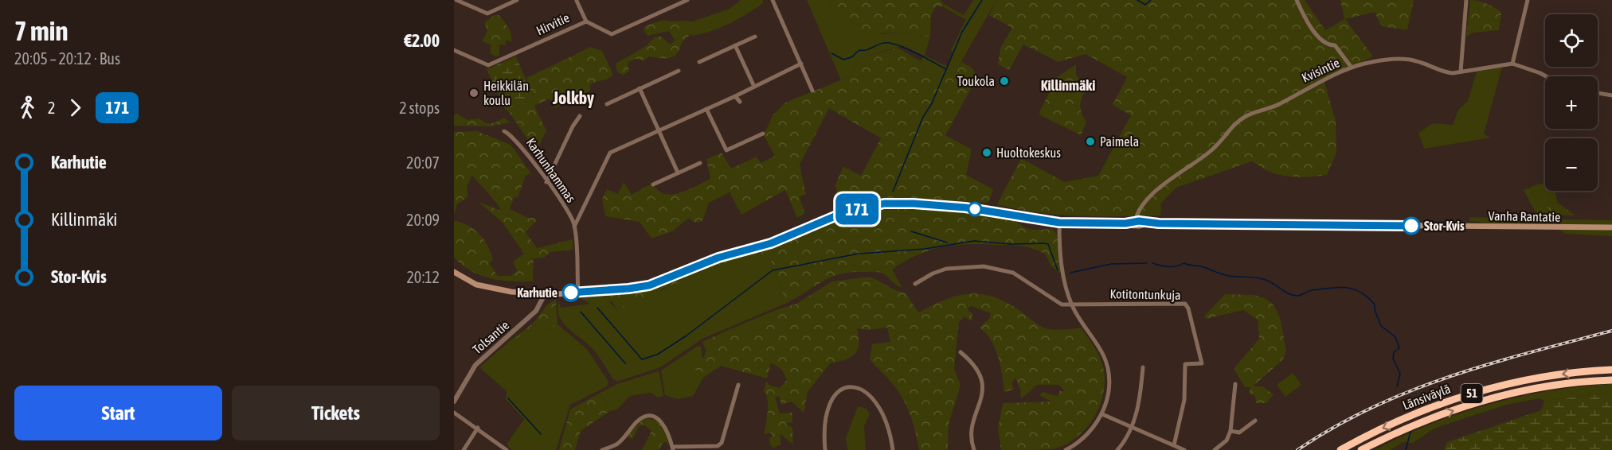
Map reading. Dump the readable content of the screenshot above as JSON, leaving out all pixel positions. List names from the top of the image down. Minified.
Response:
{"streets":{"highway":["51","Länsiväylä"],"main road":["Vanha Rantatie"],"street":["Hirvitie","Kvisintie","Karhunhammas","Kotitontunkuja","Tolsantie"]},"crossings":[["Kvisintie","Vanha Rantatie"],["Vanha Rantatie","Tolsantie"]],"districts":["Killinmäki","Jolkby"],"places":["Toukola","Heikkilän koulu","Paimela","Huoltokeskus","Stor-Kvis","Karhutie"],"lines":["bus line 171"],"page":{"heading":["7 min","20:05 – 20:12 · Bus","€2.00"],"on_map":"171","map_buttons":["+","−"],"legs":["2","171","2 stops"],"list":[{"name":"Karhutie","value":"20:07"},{"name":"Killinmäki","value":"20:09"},{"name":"Stor-Kvis","value":"20:12"}],"buttons":["Start","Tickets"]}}
